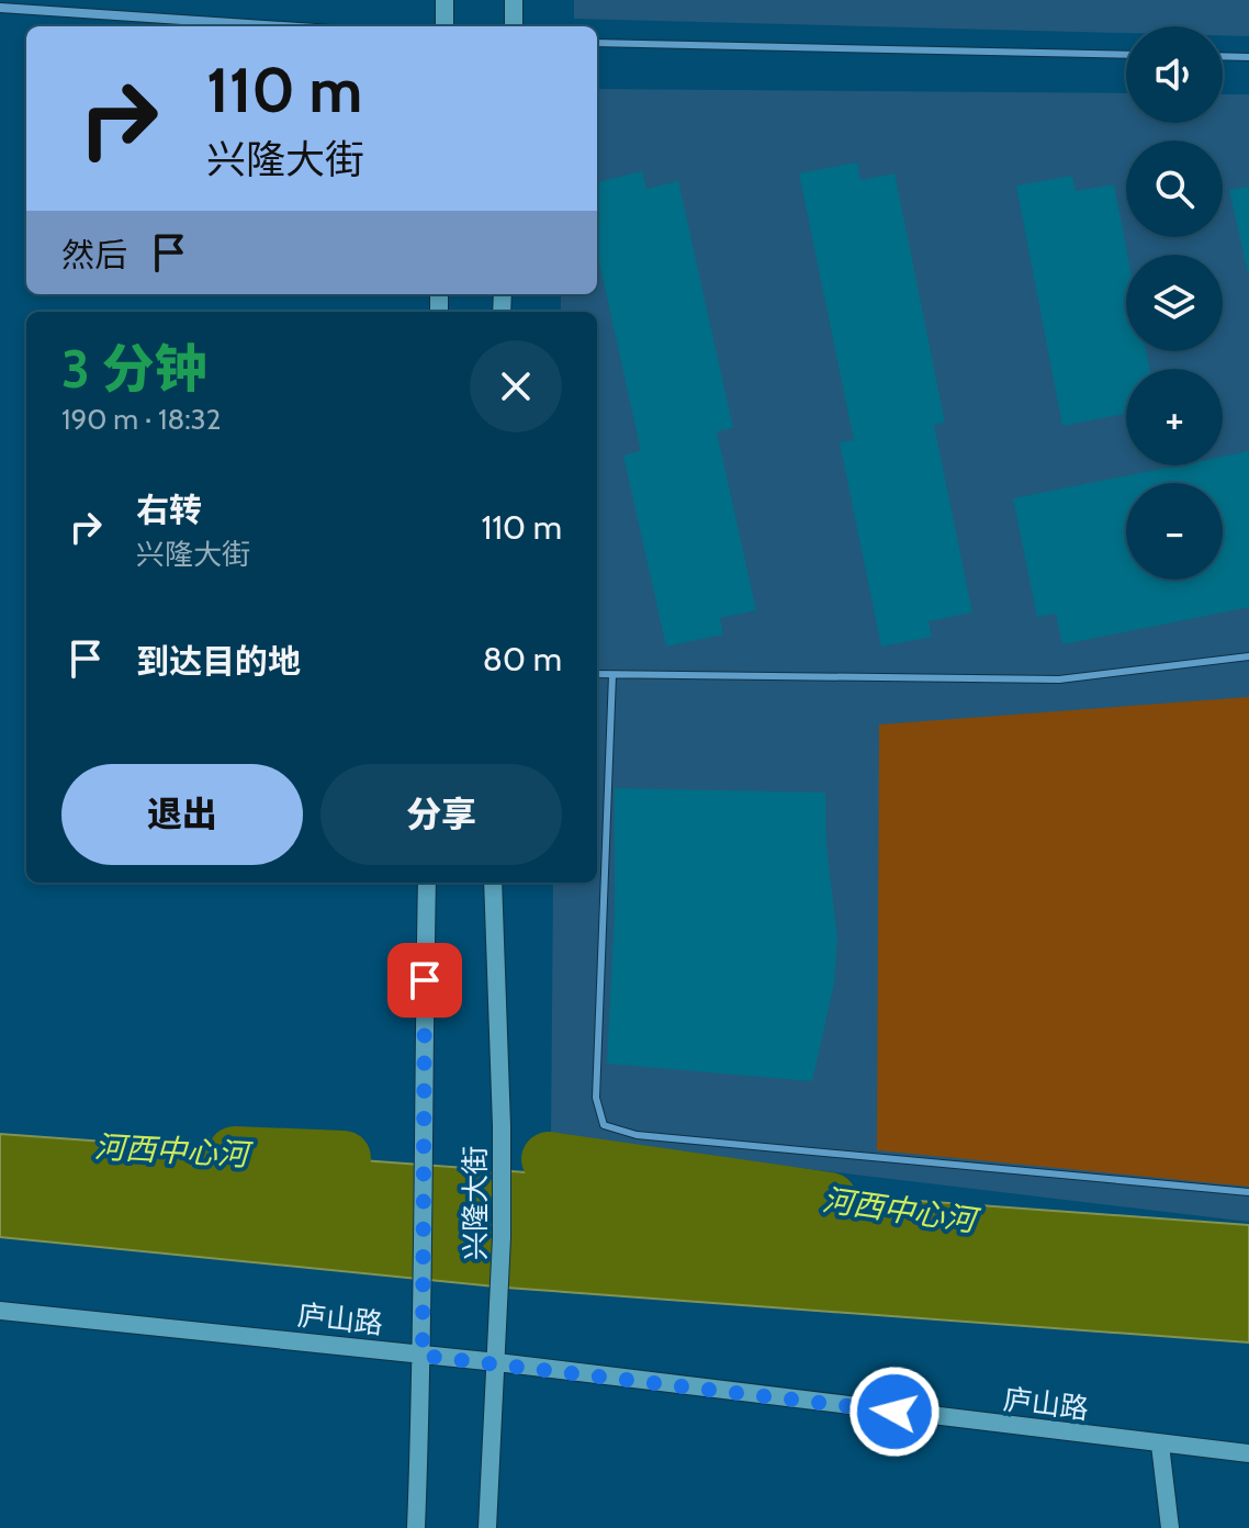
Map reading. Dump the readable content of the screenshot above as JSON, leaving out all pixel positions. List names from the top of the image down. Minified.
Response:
{"streets":{"main road":["兴隆大街","庐山路"]},"crossings":[["兴隆大街","庐山路"]],"water":["河西中心河"],"page":{"map_buttons":["+","−"],"turn":["110 m","兴隆大街"],"then":"然后","heading":["3 分钟","190 m · 18:32"],"list":[{"name":"右转","note":"兴隆大街","value":"110 m"},{"name":"到达目的地","value":"80 m"}],"buttons":["退出","分享"]}}
